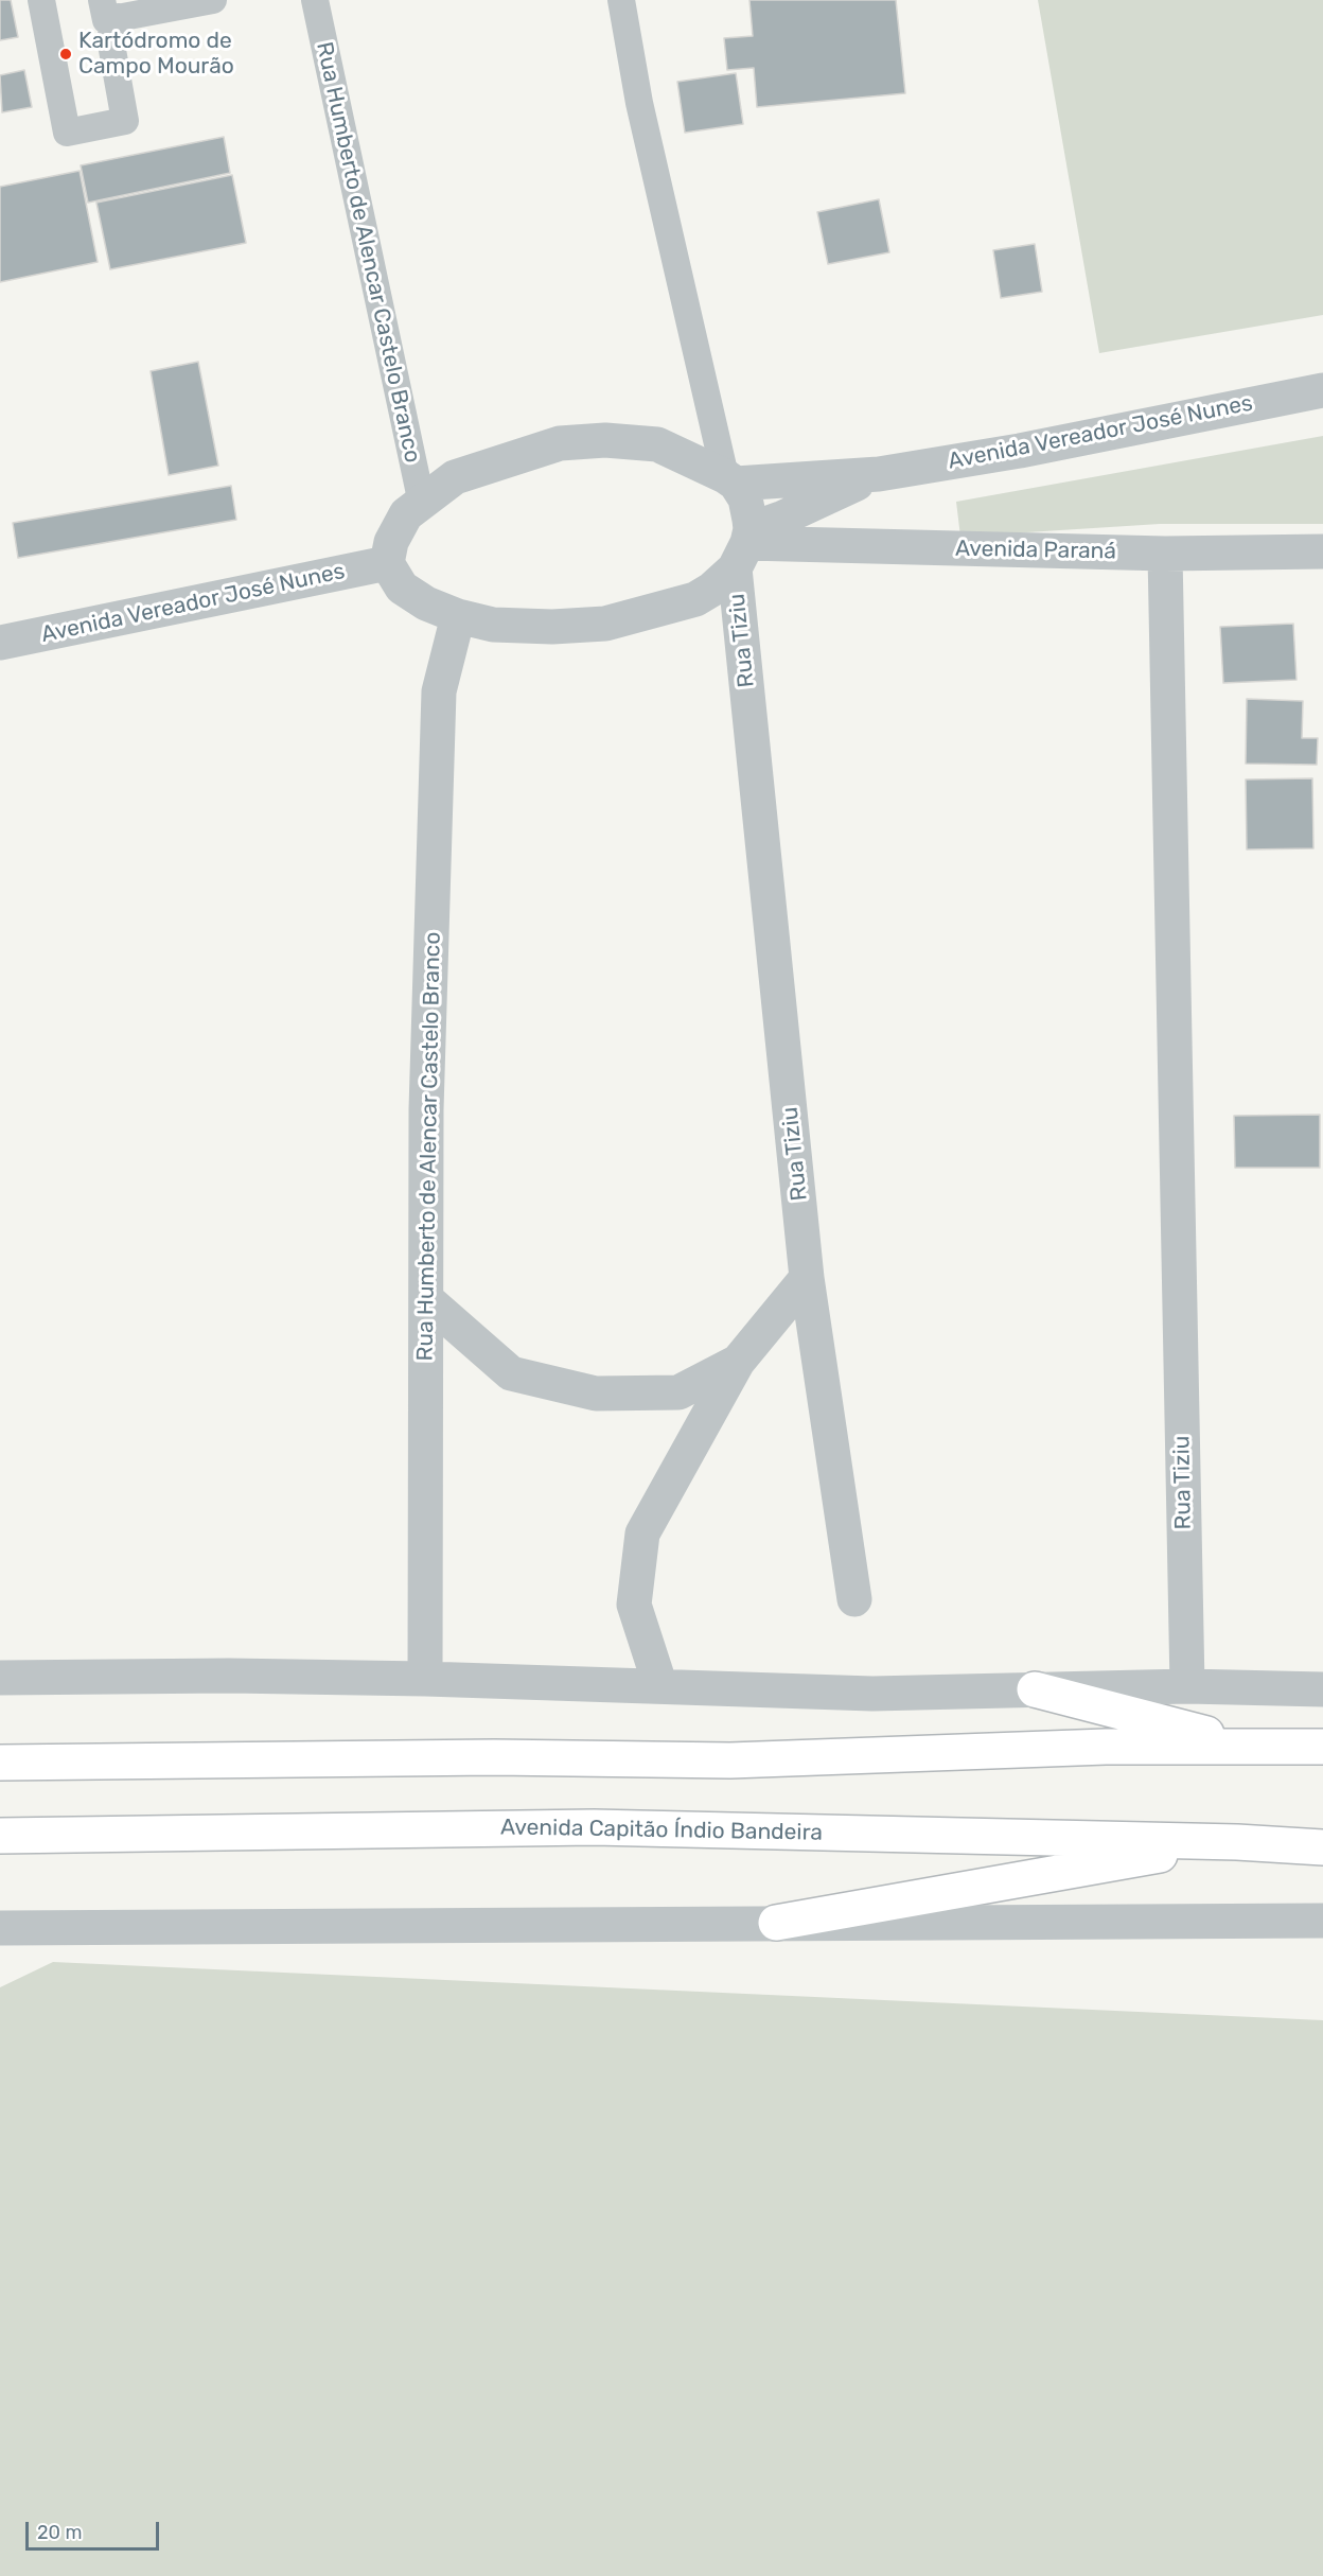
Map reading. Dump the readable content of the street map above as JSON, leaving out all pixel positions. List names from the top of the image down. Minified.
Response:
{"streets":{"main road":["Avenida Capitão Índio Bandeira"],"street":["Rua Humberto de Alencar Castelo Branco","Avenida Vereador José Nunes","Avenida Paraná","Rua Tiziu"]},"crossings":[["Avenida Vereador José Nunes","Avenida Paraná"],["Avenida Vereador José Nunes","Rua Tiziu"],["Avenida Paraná","Rua Tiziu"]],"places":["Kartódromo de Campo Mourão"],"scale_bar":"20 m"}
